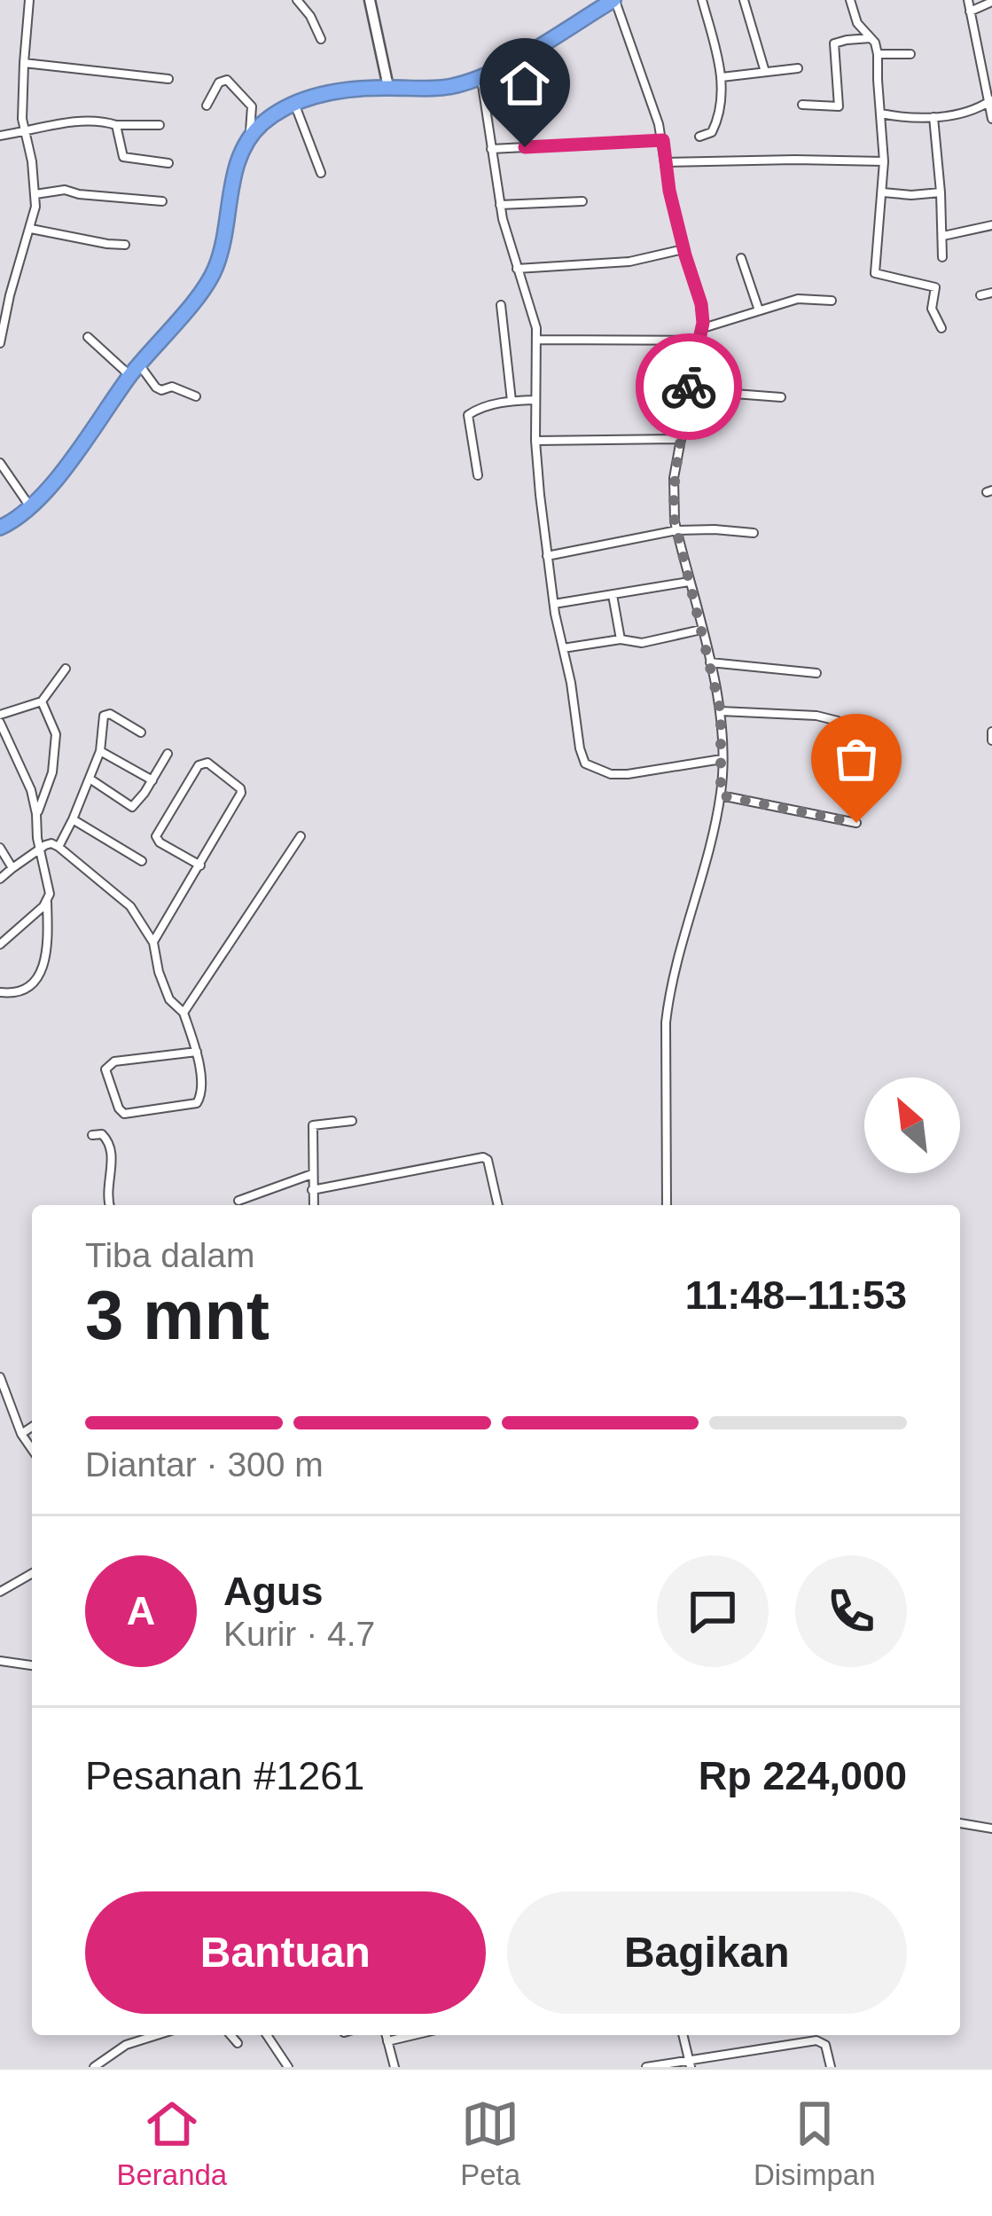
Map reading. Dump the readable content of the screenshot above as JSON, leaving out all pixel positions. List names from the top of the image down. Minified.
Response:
{"north":"top left","page":{"heading":["3 mnt","Tiba dalam","11:48–11:53"],"panel":["Agus","Kurir · 4.7","Pesanan #1261","Rp 224,000"],"bar":"Diantar · 300 m","round":"A","buttons":["Bantuan","Bagikan"],"tabs":["Beranda","Peta","Disimpan"]}}
